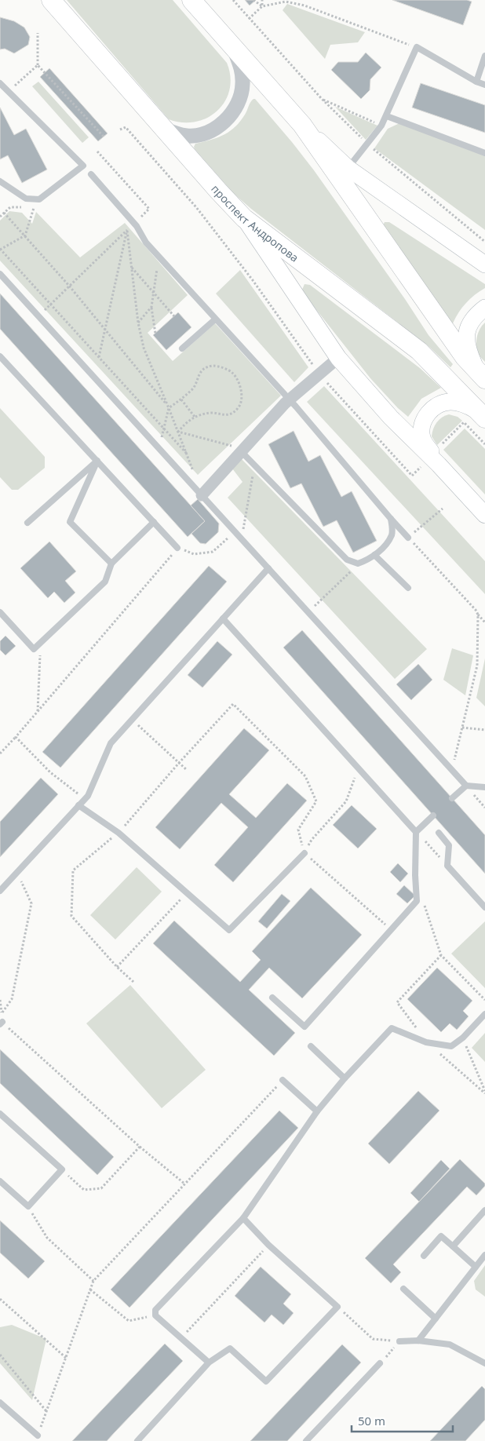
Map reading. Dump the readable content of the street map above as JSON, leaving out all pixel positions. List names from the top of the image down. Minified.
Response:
{"streets":{"main road":["проспект Андропова"]},"scale_bar":"50 m"}
